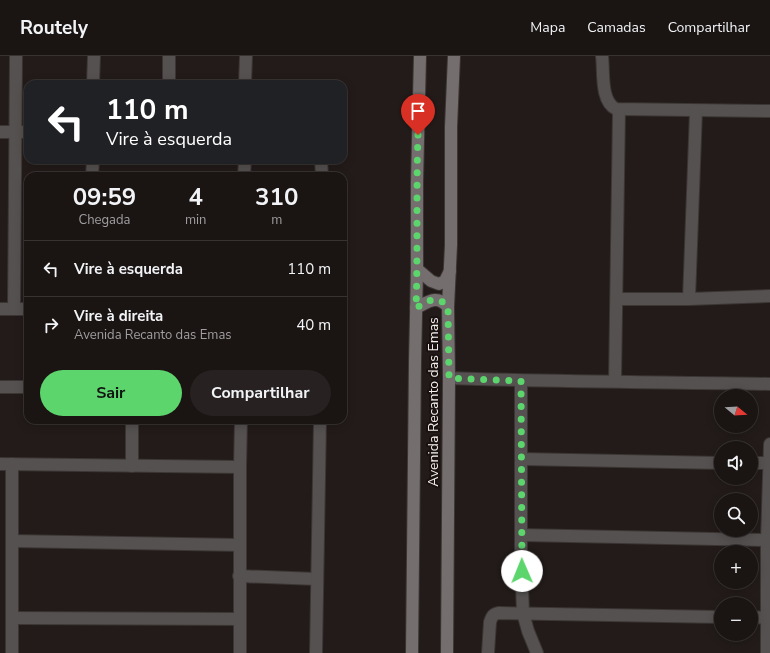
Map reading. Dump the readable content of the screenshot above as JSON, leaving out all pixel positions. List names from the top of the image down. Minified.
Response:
{"streets":{"main road":["Avenida Recanto das Emas"]},"north":"right","page":{"header":"Routely","nav":["Mapa","Camadas","Compartilhar"],"turn":["110 m","Vire à esquerda"],"eta":["09:59","Chegada","4","min","310","m"],"list":[{"name":"Vire à esquerda","value":"110 m"},{"name":"Vire à direita","note":"Avenida Recanto das Emas","value":"40 m"}],"buttons":["Sair","Compartilhar"],"map_buttons":["+","−"]}}
